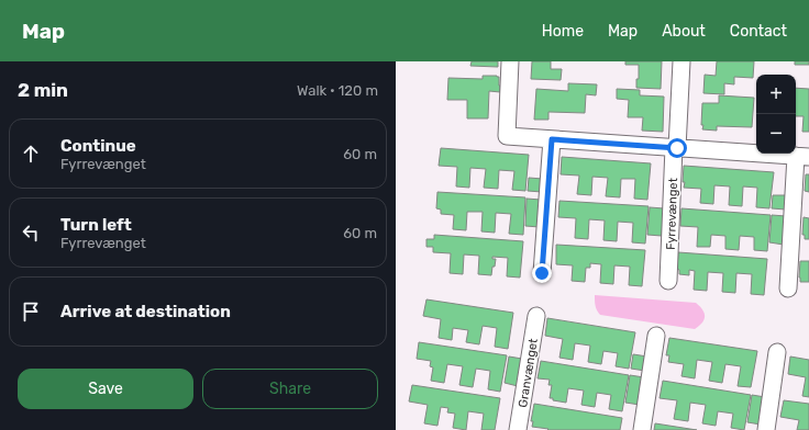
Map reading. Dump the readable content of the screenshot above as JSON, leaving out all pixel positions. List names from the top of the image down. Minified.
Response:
{"streets":{"street":["Fyrrevænget","Granvænget"]},"page":{"header":"Map","nav":["Home","Map","About","Contact"],"heading":["2 min","Walk · 120 m"],"map_buttons":["+","−"],"list":[["Continue","Fyrrevænget","60 m"],["Turn left","Fyrrevænget","60 m"],"Arrive at destination"],"buttons":["Save","Share"]}}
